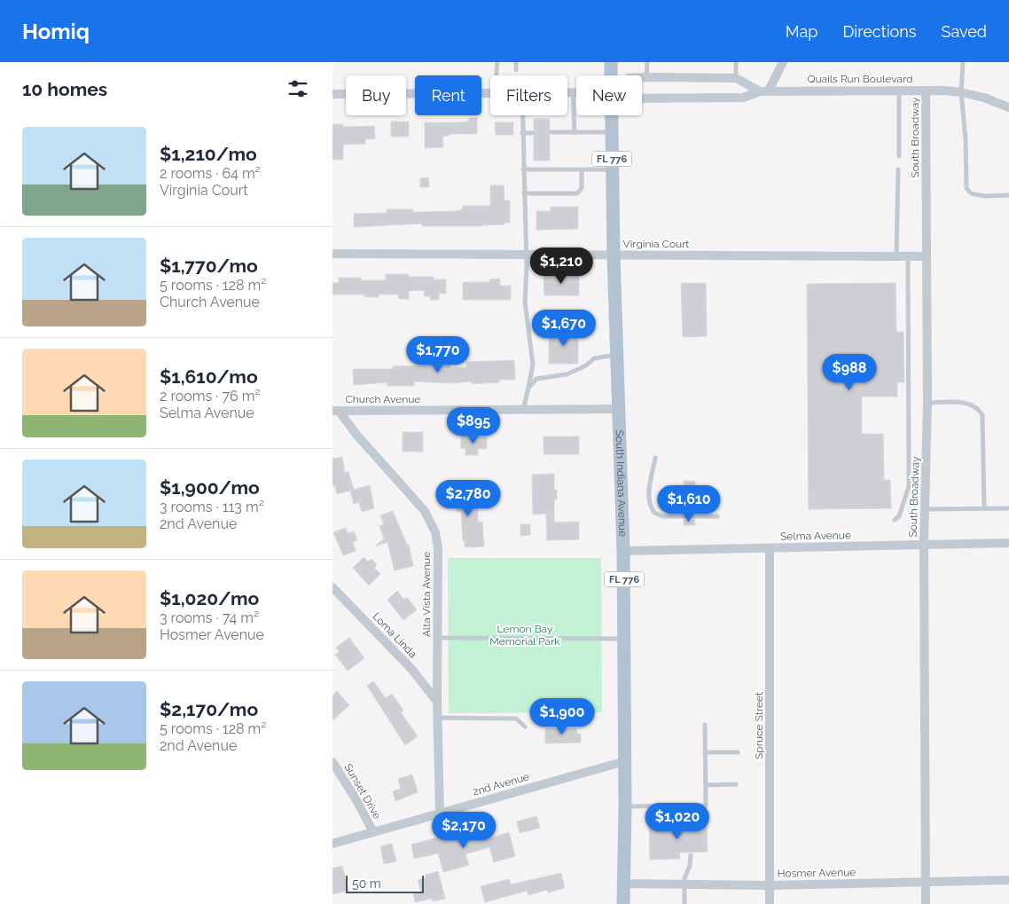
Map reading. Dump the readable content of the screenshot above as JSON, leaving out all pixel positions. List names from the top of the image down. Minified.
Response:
{"streets":{"main road":["FL 776","South Indiana Avenue"],"street":["Quails Run Boulevard","South Broadway","Virginia Court","Church Avenue","Selma Avenue","Alta Vista Avenue","Loma Linda","Spruce Street","2nd Avenue","Sunset Drive","Hosmer Avenue"]},"crossings":[["Quails Run Boulevard","South Broadway"],["South Broadway","Virginia Court"],["South Broadway","Selma Avenue"],["South Broadway","Hosmer Avenue"],["Virginia Court","South Indiana Avenue"],["Church Avenue","South Indiana Avenue"],["Church Avenue","Alta Vista Avenue"],["South Indiana Avenue","Selma Avenue"],["South Indiana Avenue","2nd Avenue"],["South Indiana Avenue","Hosmer Avenue"],["Selma Avenue","Spruce Street"],["Alta Vista Avenue","Loma Linda"],["Alta Vista Avenue","2nd Avenue"],["Spruce Street","Hosmer Avenue"],["2nd Avenue","Sunset Drive"]],"parks":["Lemon Bay Memorial Park"],"scale_bar":"50 m","page":{"header":"Homiq","nav":["Map","Directions","Saved"],"heading":"10 homes","chip":["Buy","Rent","Filters","New"],"list":[{"name":"$1,210/mo","note":"2 rooms · 64 m² · Virginia Court"},{"name":"$1,770/mo","note":"5 rooms · 128 m² · Church Avenue"},{"name":"$1,610/mo","note":"2 rooms · 76 m² · Selma Avenue"},{"name":"$1,900/mo","note":"3 rooms · 113 m² · 2nd Avenue"},{"name":"$1,020/mo","note":"3 rooms · 74 m² · Hosmer Avenue"},{"name":"$2,170/mo","note":"5 rooms · 128 m² · 2nd Avenue"}],"price":["$1,210","$1,670","$1,770","$988","$895","$2,780","$1,610","$1,900","$1,020","$2,170"],"scale":"50 m"}}
